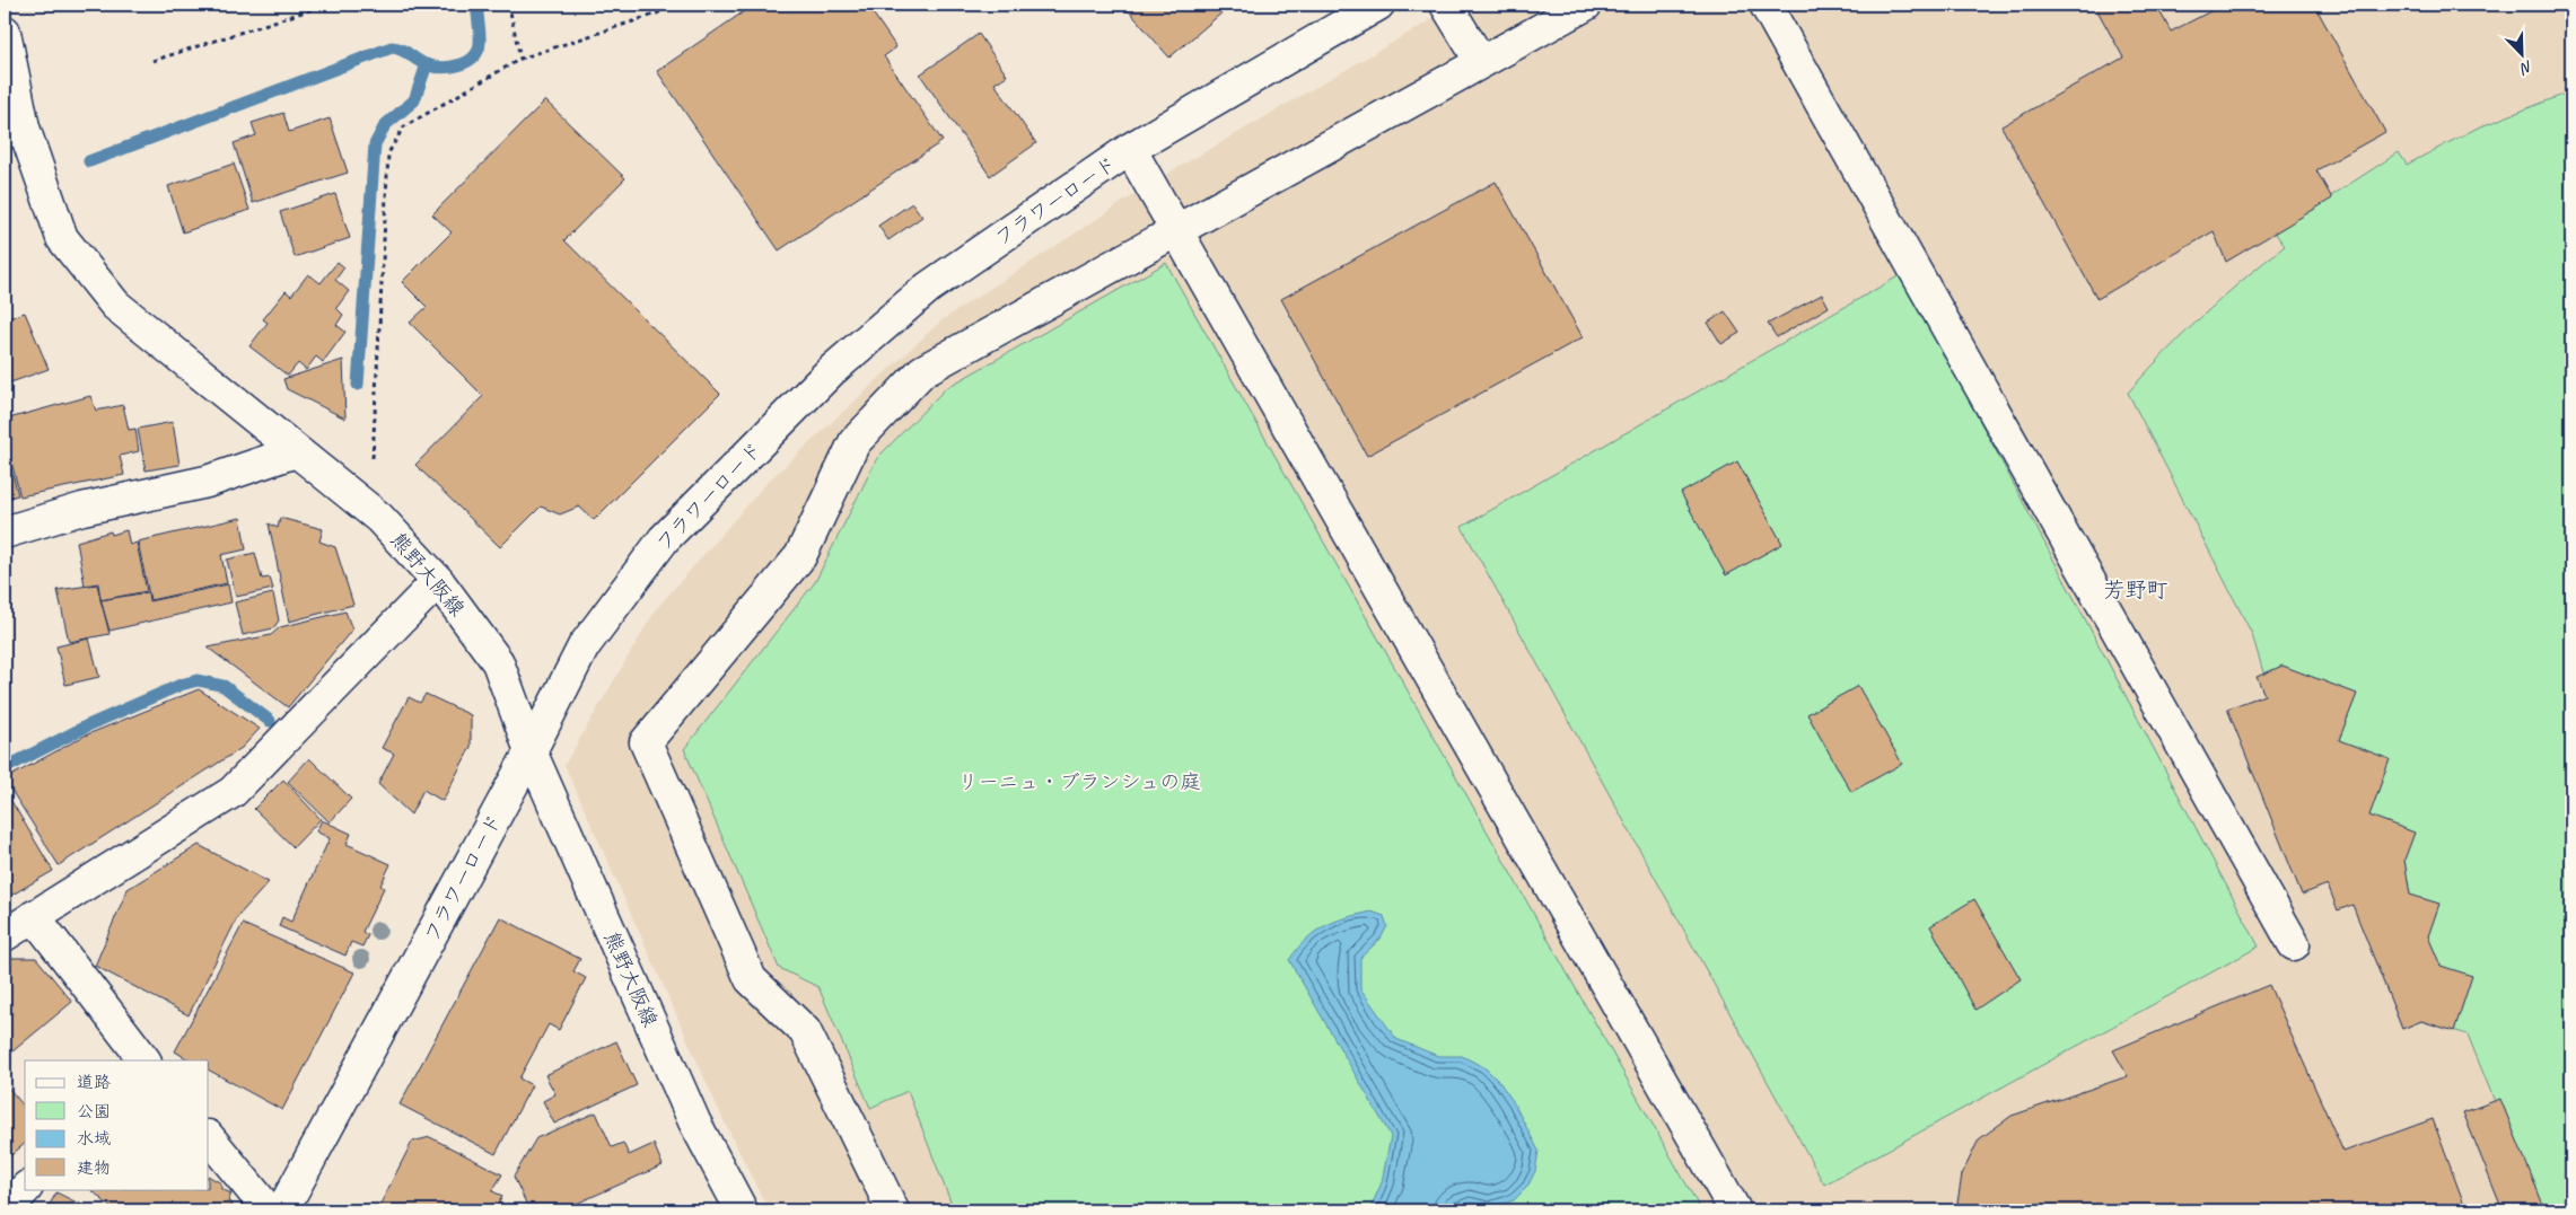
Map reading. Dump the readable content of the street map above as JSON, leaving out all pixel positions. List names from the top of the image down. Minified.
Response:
{"streets":{"street":["フラワーロード","熊野大阪線"]},"crossings":[["フラワーロード","熊野大阪線"]],"districts":["芳野町"],"parks":["リーニュ・ブランシュの庭"],"legend":["道路","公園","水域","建物"],"north":"bottom right"}
